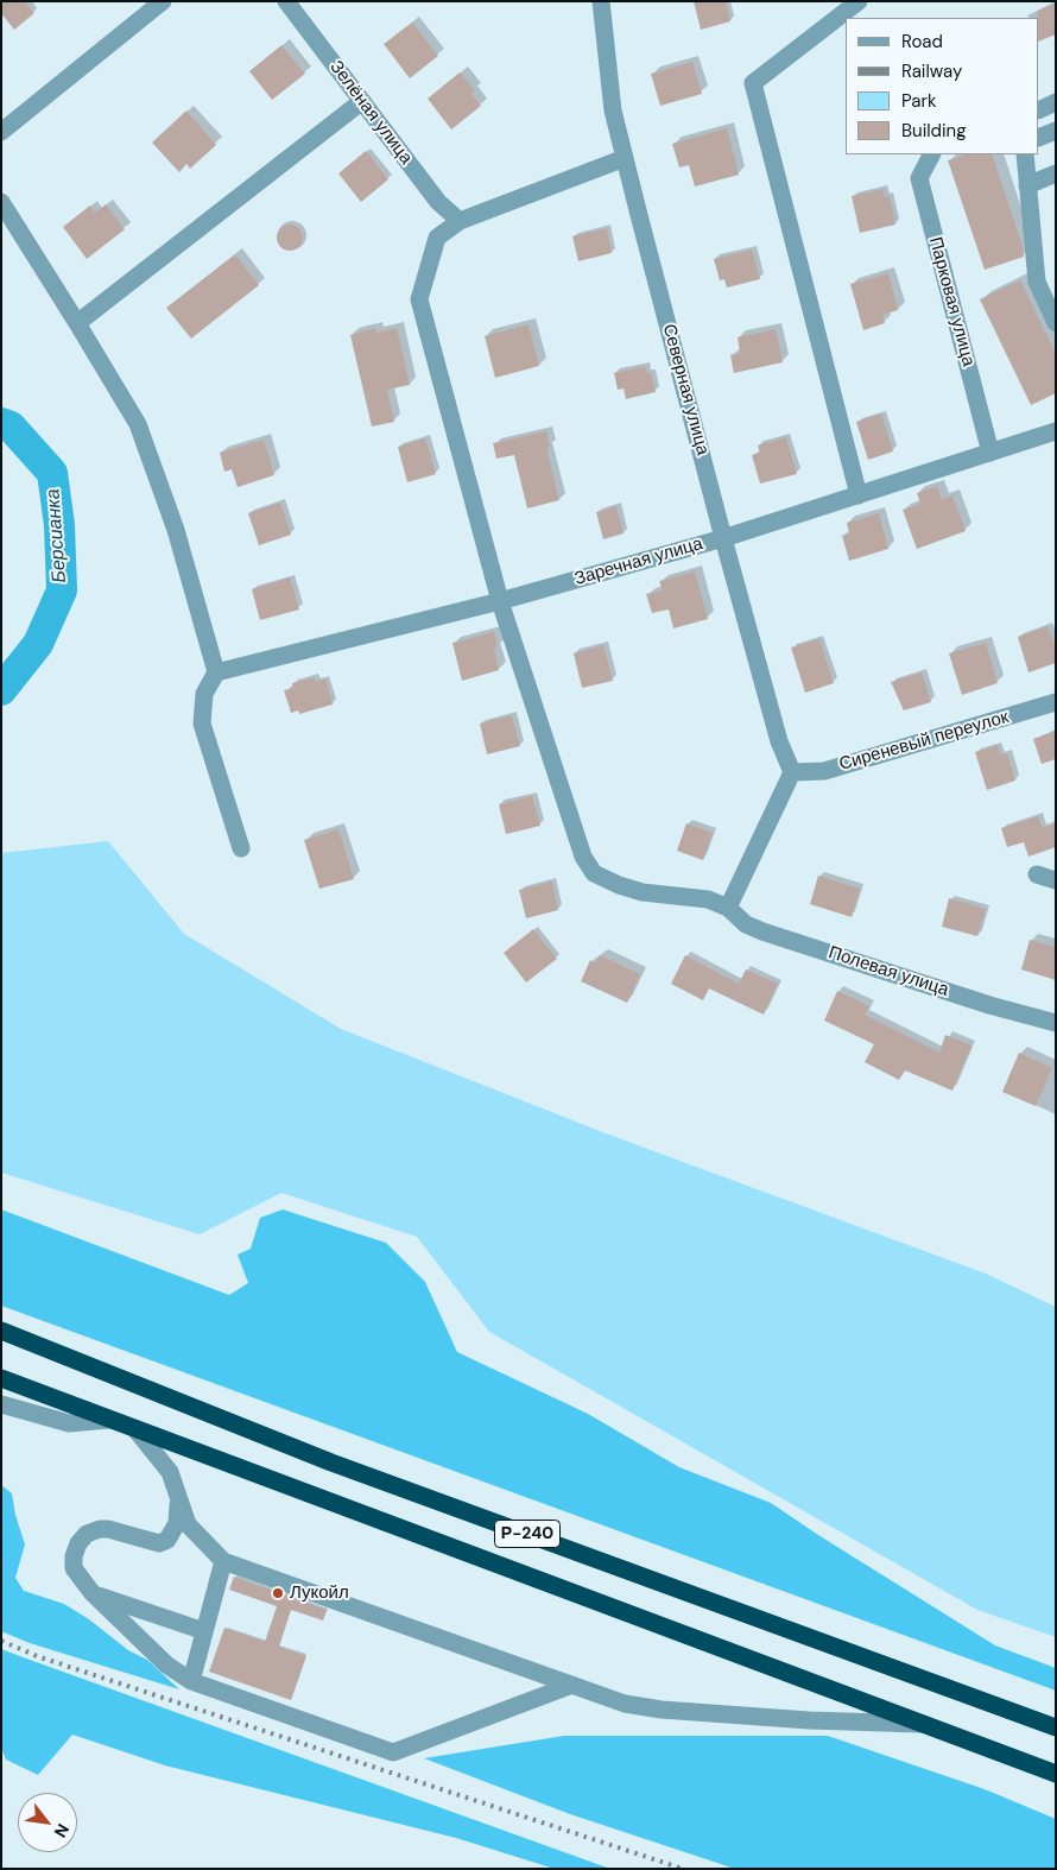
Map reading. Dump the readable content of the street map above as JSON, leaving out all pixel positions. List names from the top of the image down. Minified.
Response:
{"streets":{"highway":["Р-240"],"street":["Зелёная улица","Парковая улица","Северная улица","Заречная улица","Сиреневый переулок","Полевая улица"]},"crossings":[["Парковая улица","Заречная улица"],["Северная улица","Заречная улица"],["Северная улица","Сиреневый переулок"]],"water":["Берсианка"],"places":["Лукойл"],"legend":["Road","Railway","Park","Building"],"north":"bottom right"}
